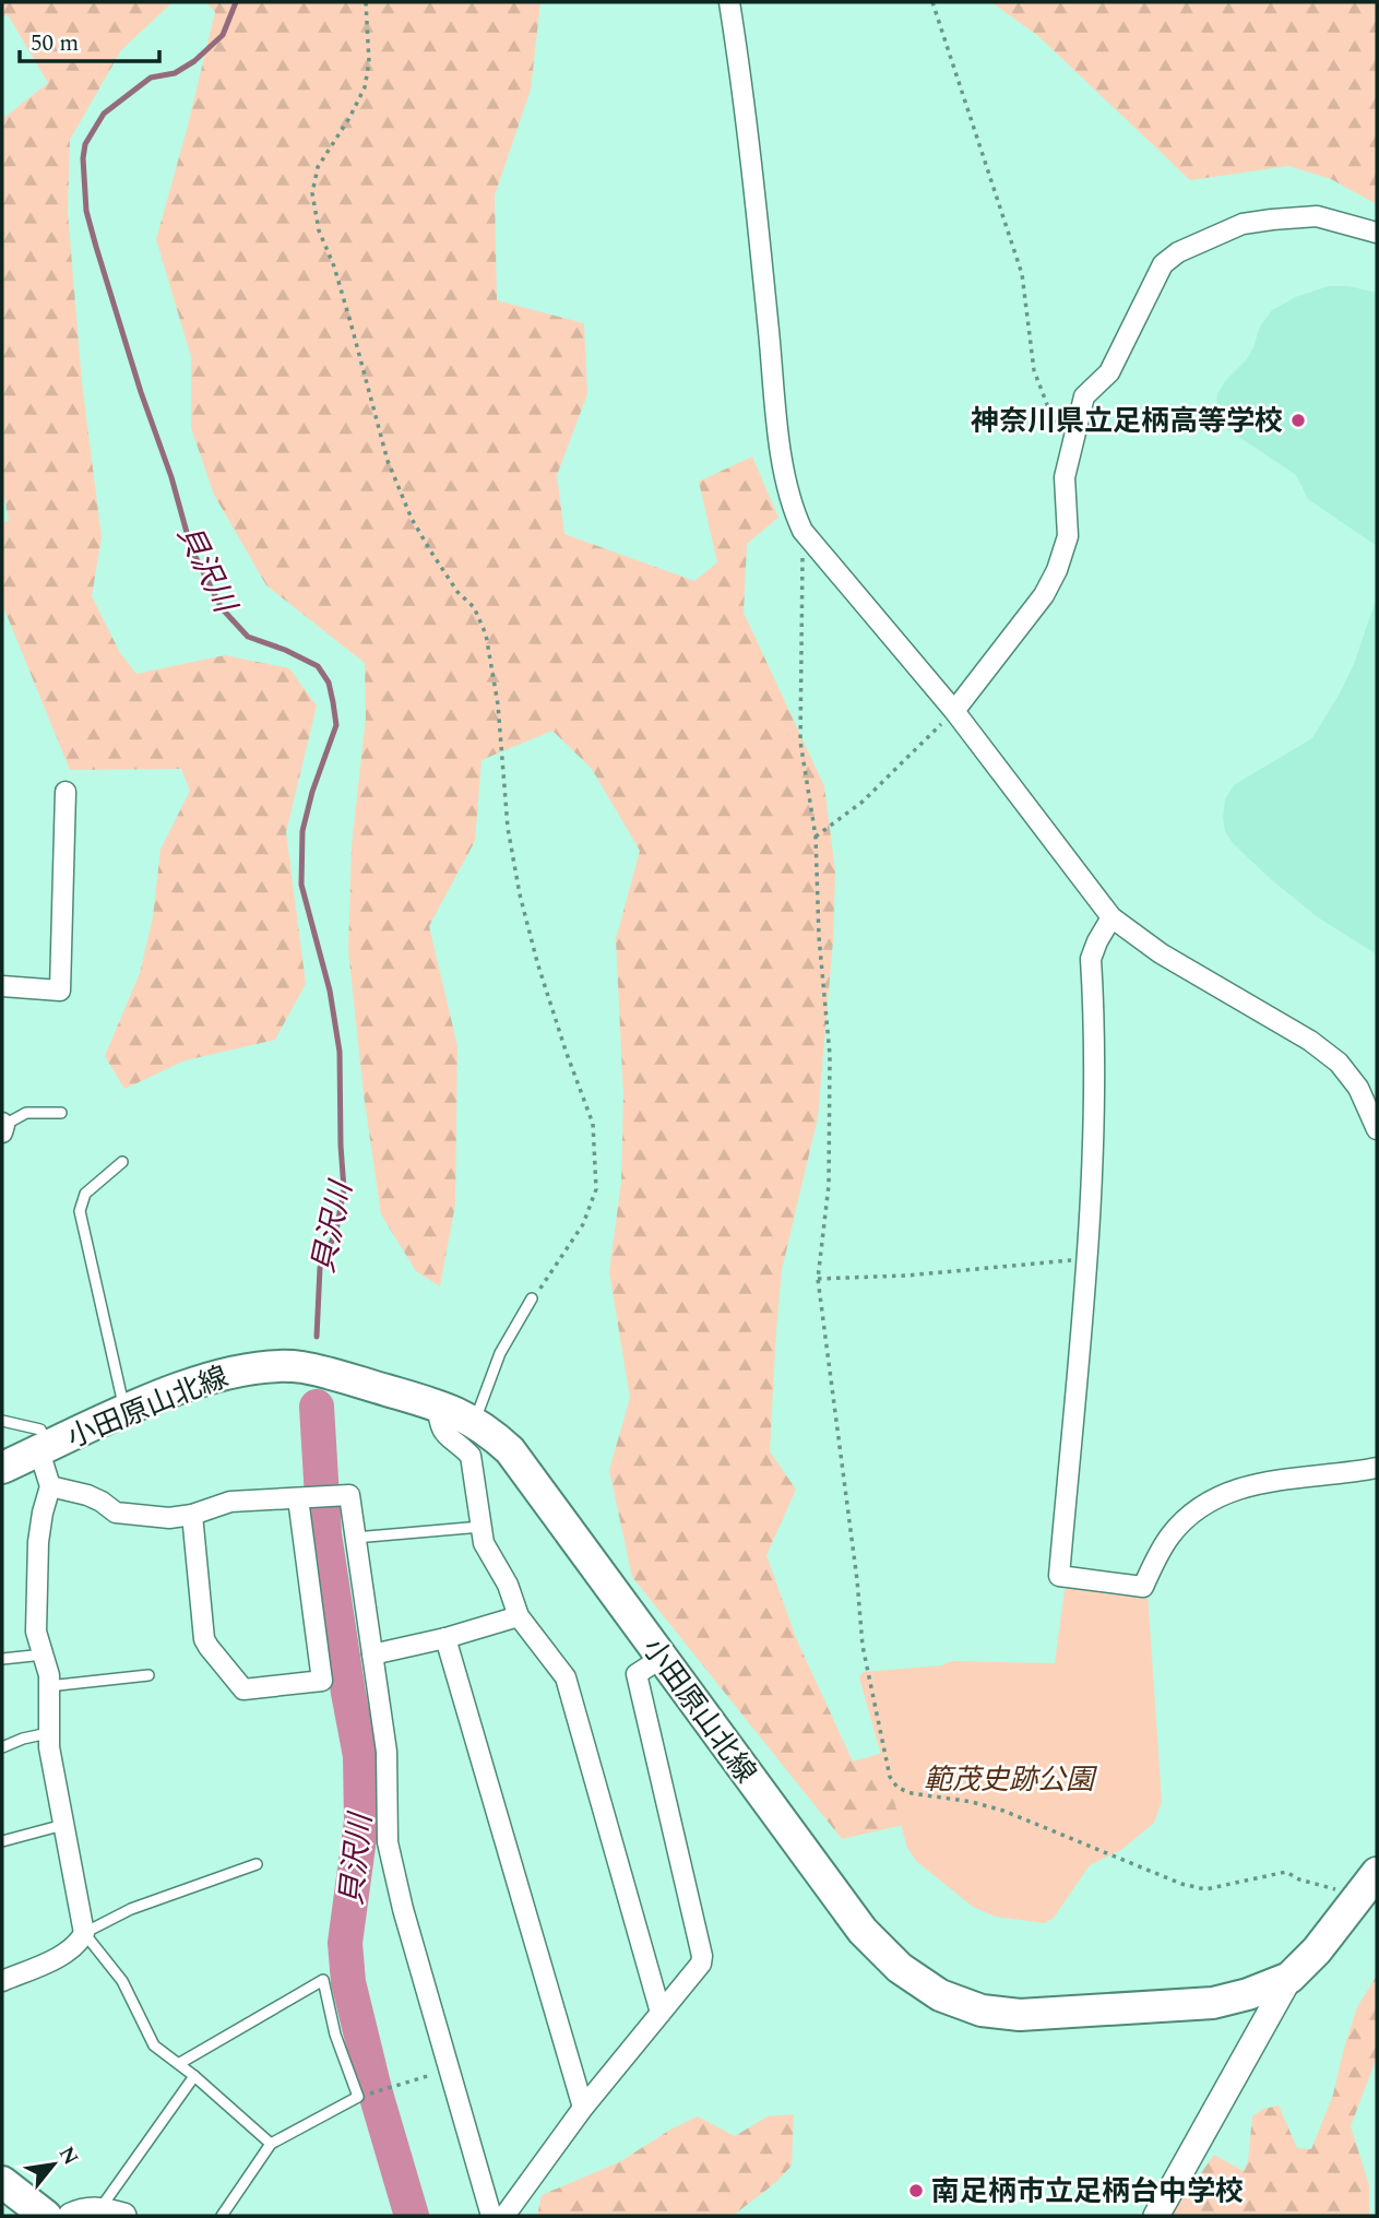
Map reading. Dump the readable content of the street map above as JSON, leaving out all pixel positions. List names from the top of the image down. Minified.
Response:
{"streets":{"main road":["小田原山北線"]},"water":["貝沢川"],"parks":["範茂史跡公園"],"places":["神奈川県立足柄高等学校","南足柄市立足柄台中学校"],"scale_bar":"50 m","north":"top right"}
